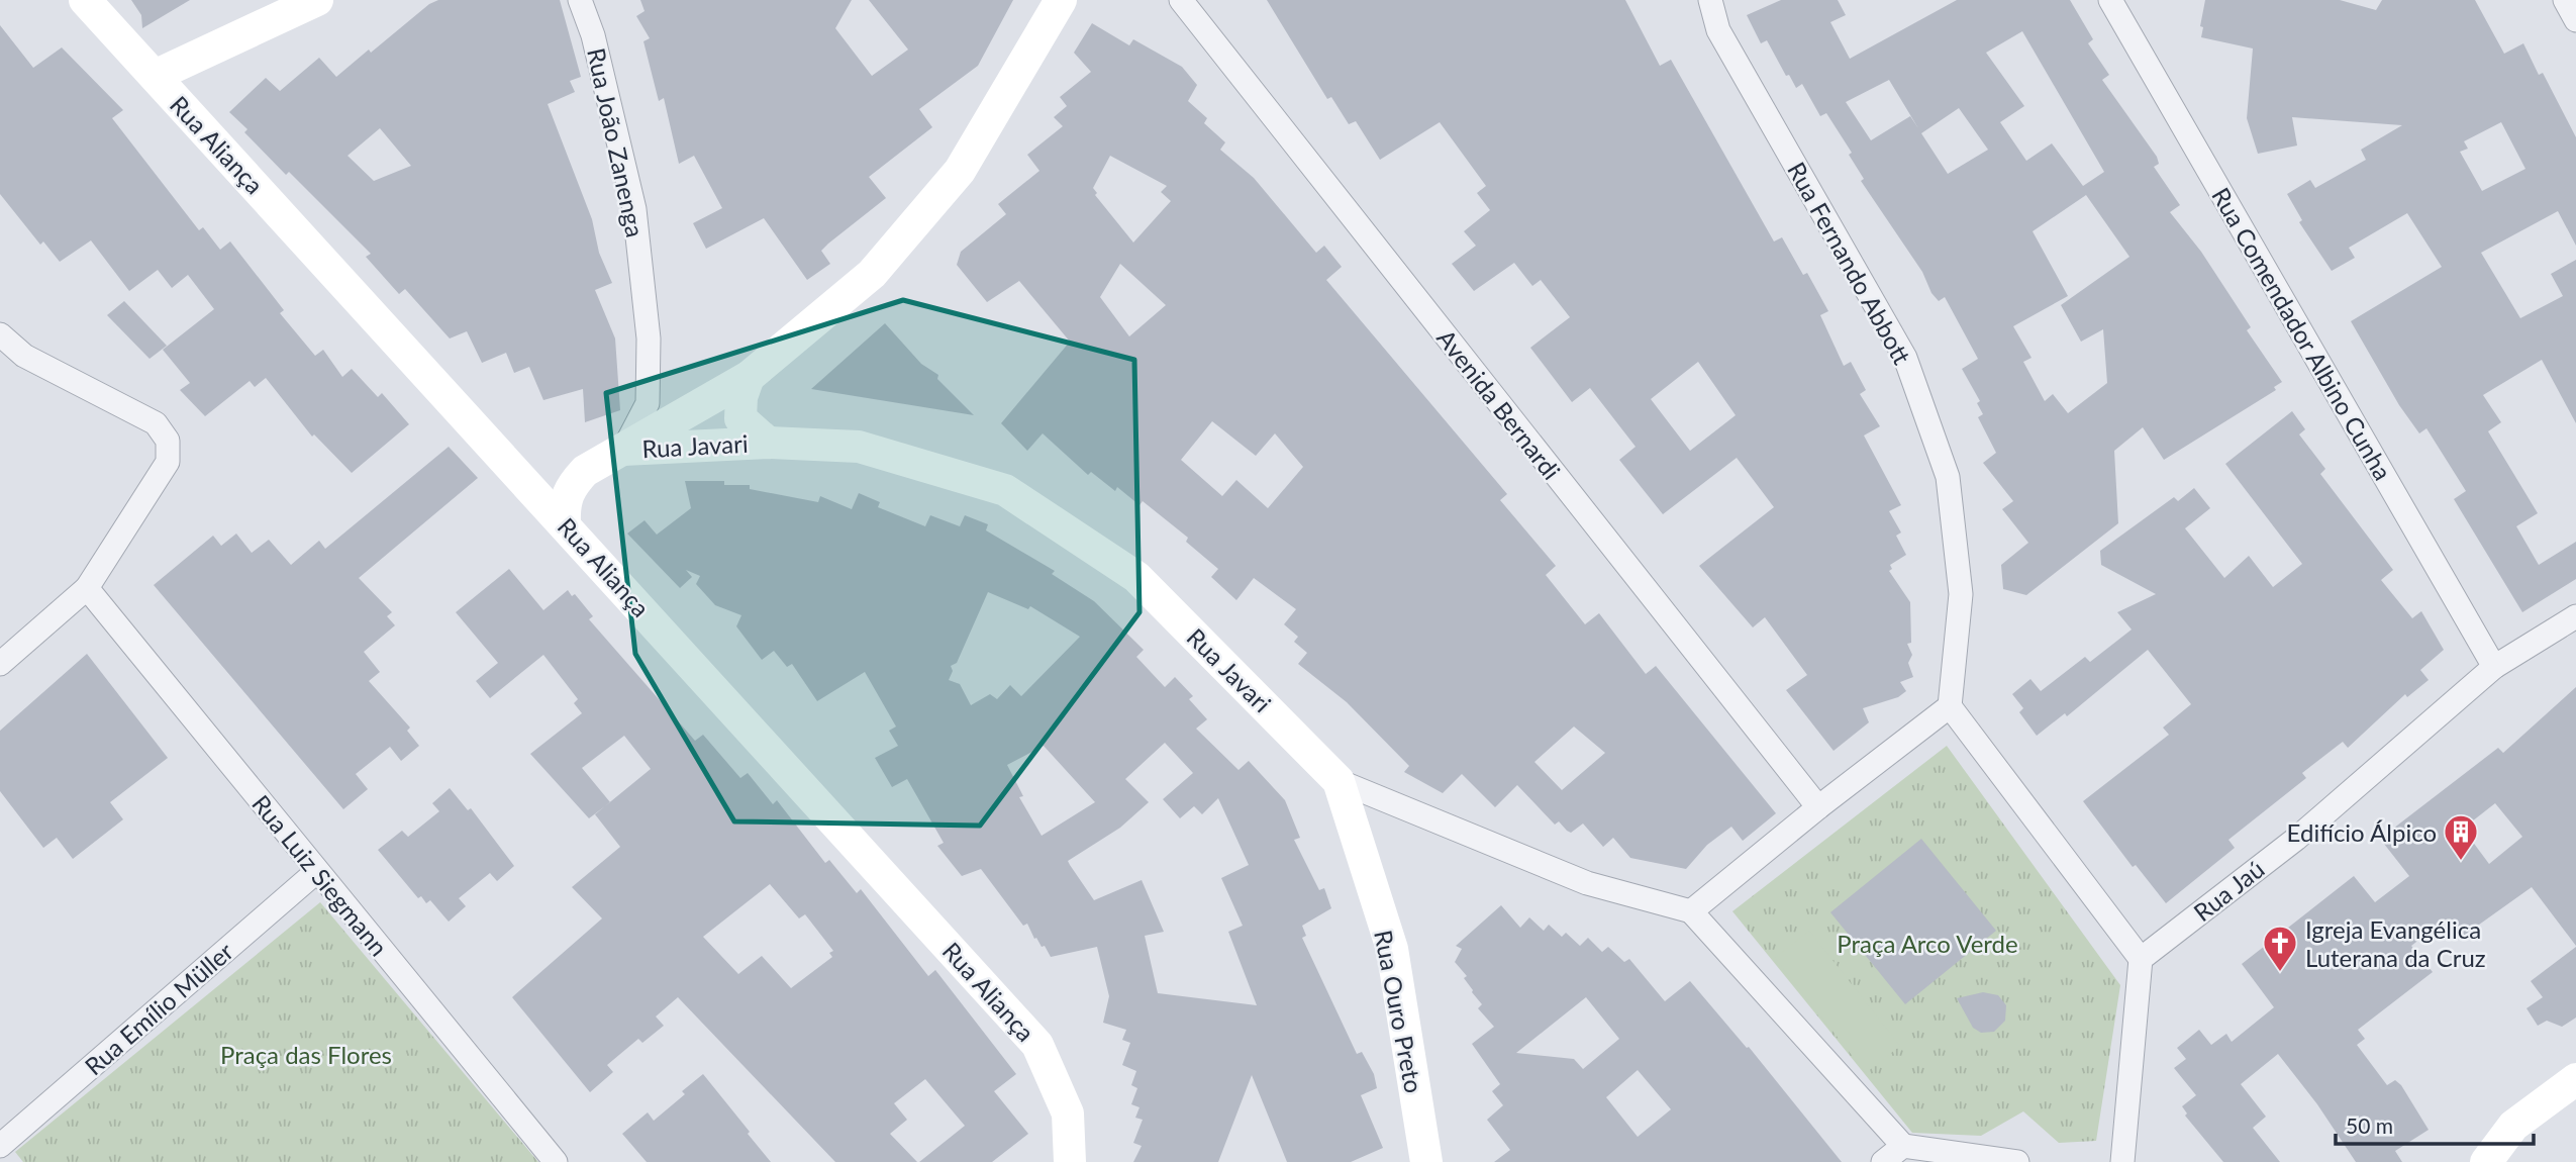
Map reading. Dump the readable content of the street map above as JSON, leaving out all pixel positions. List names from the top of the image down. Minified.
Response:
{"streets":{"main road":["Rua Aliança","Rua Javari","Rua Ouro Preto"],"street":["Rua João Zanenga","Rua Fernando Abbott","Rua Comendador Albino Cunha","Avenida Bernardi","Rua Luiz Siegmann","Rua Jaú","Rua Emílio Müller"]},"crossings":[["Rua João Zanenga","Rua Javari"],["Rua Comendador Albino Cunha","Rua Jaú"],["Rua Javari","Rua Ouro Preto"],["Rua Luiz Siegmann","Rua Emílio Müller"]],"parks":["Praça Arco Verde","Praça das Flores"],"places":{"building":["Edifício Álpico"],"church":["Igreja Evangélica Luterana da Cruz"]},"scale_bar":"50 m"}
